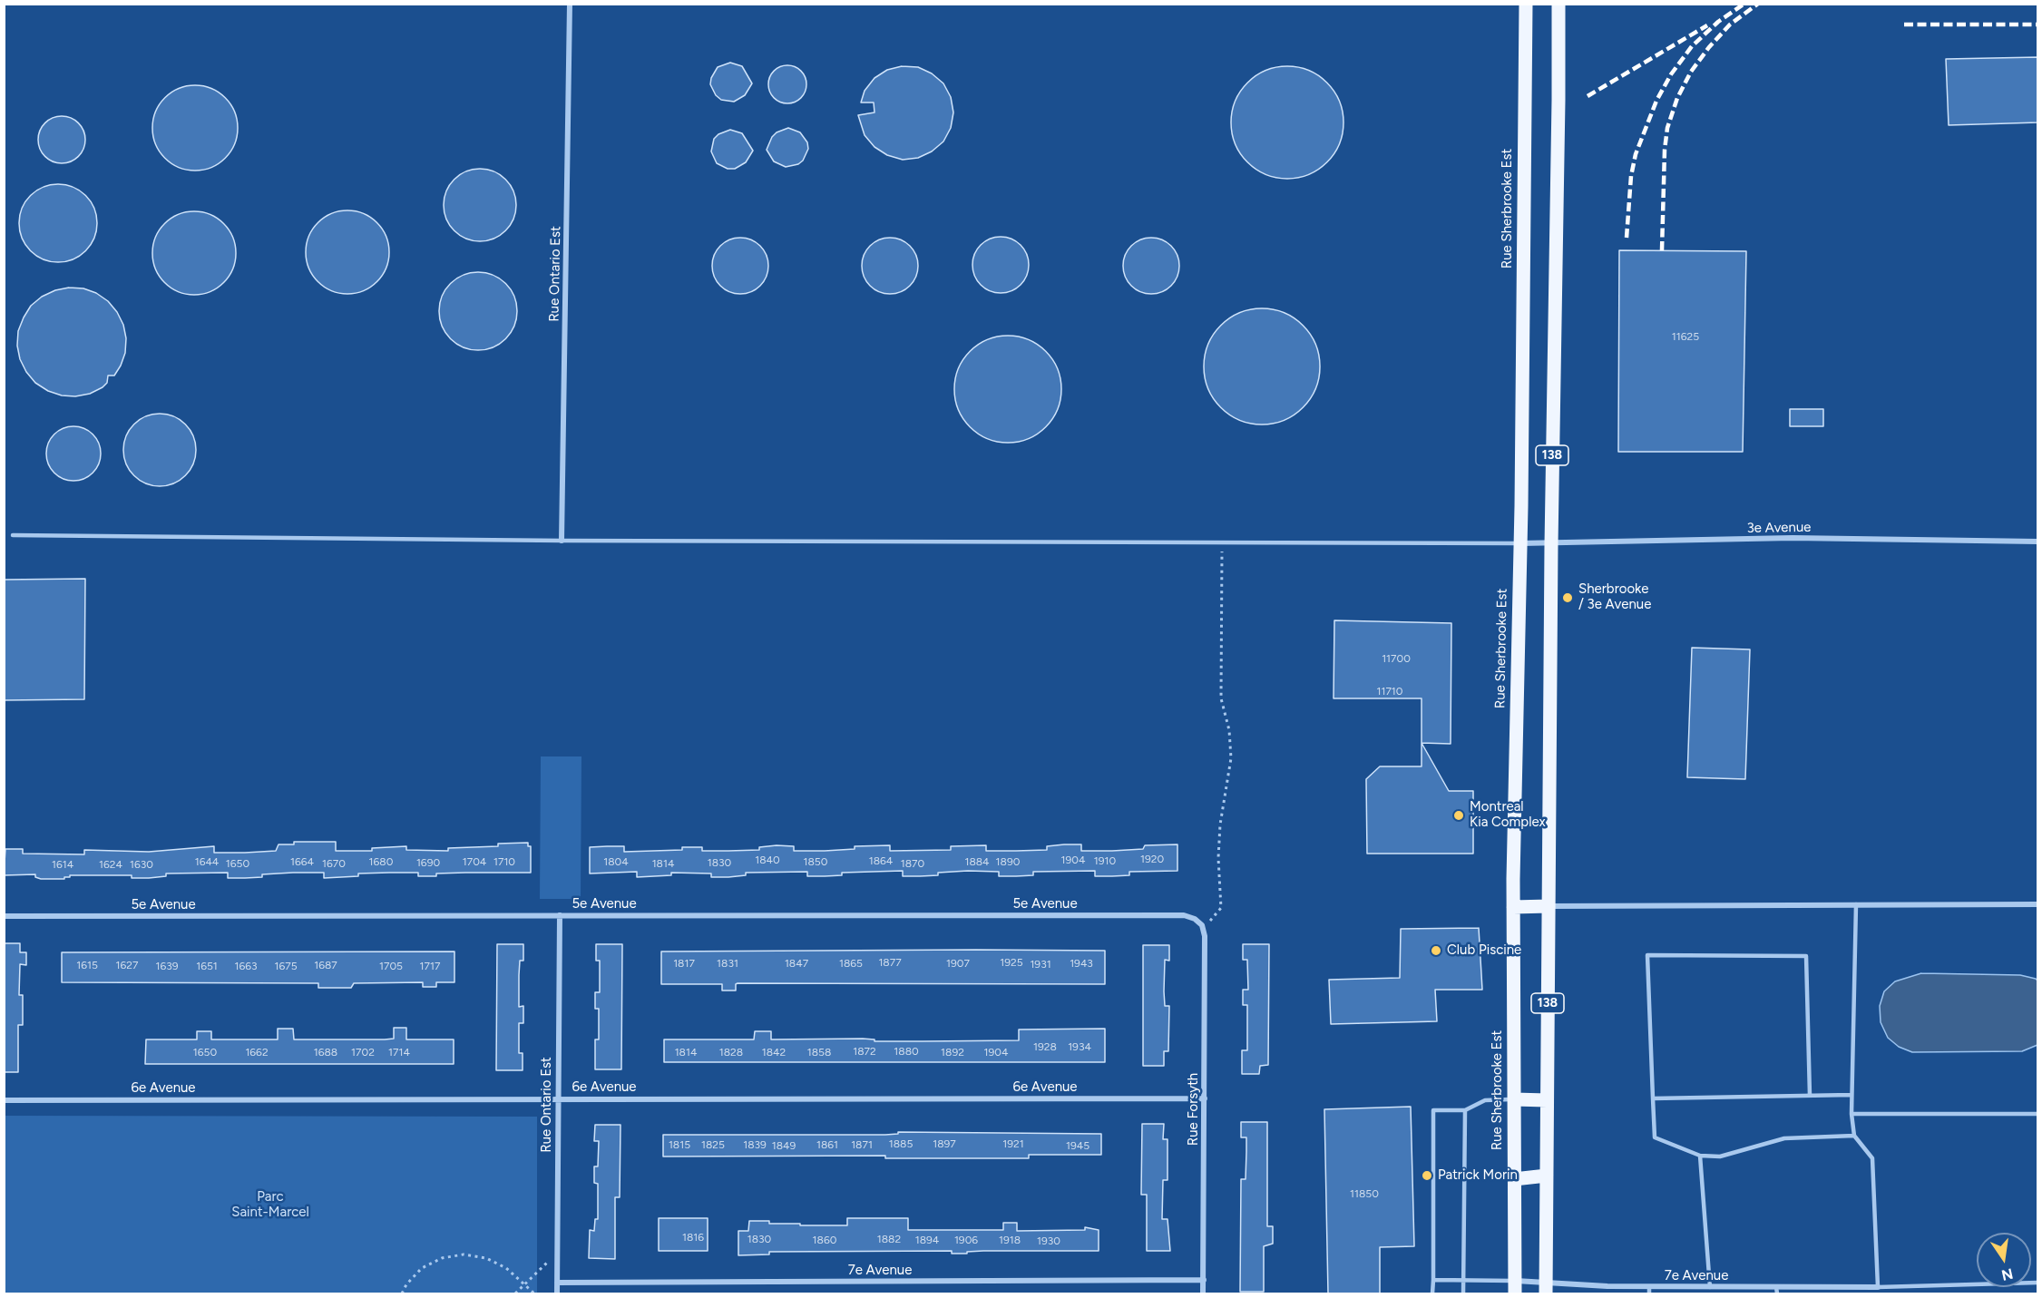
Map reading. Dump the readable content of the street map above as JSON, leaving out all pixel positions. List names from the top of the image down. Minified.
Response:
{"streets":{"main road":["Rue Sherbrooke Est","138"],"street":["Rue Ontario Est","3e Avenue","5e Avenue","6e Avenue","Rue Forsyth","7e Avenue"]},"crossings":[["Rue Sherbrooke Est","3e Avenue"],["Rue Sherbrooke Est","7e Avenue"],["Rue Ontario Est","5e Avenue"],["Rue Ontario Est","6e Avenue"],["Rue Ontario Est","7e Avenue"],["138","3e Avenue"],["138","7e Avenue"],["5e Avenue","Rue Forsyth"],["6e Avenue","Rue Forsyth"],["Rue Forsyth","7e Avenue"]],"parks":["Parc Saint-Marcel"],"places":["Sherbrooke / 3e Avenue","Montreal Kia Complex","Club Piscine","Patrick Morin"],"house_numbers":["11625","11700","11710","1920","1840","1904","1864","1910","1644","1664","1680","1704","1710","1804","1850","1884","1890","1690","1830","1650","1670","1814","1870","1614","1624","1630","1877","1925","1817","1831","1847","1865","1907","1943","1931","1615","1627","1687","1639","1651","1663","1675","1705","1717","1928","1934","1872","1880","1650","1662","1688","1702","1714","1814","1828","1842","1858","1892","1904","1885","1897","1921","1815","1825","1839","1861","1871","1849","1945","11850","1816","1830","1882","1860","1894","1906","1918","1930"],"north":"bottom"}
